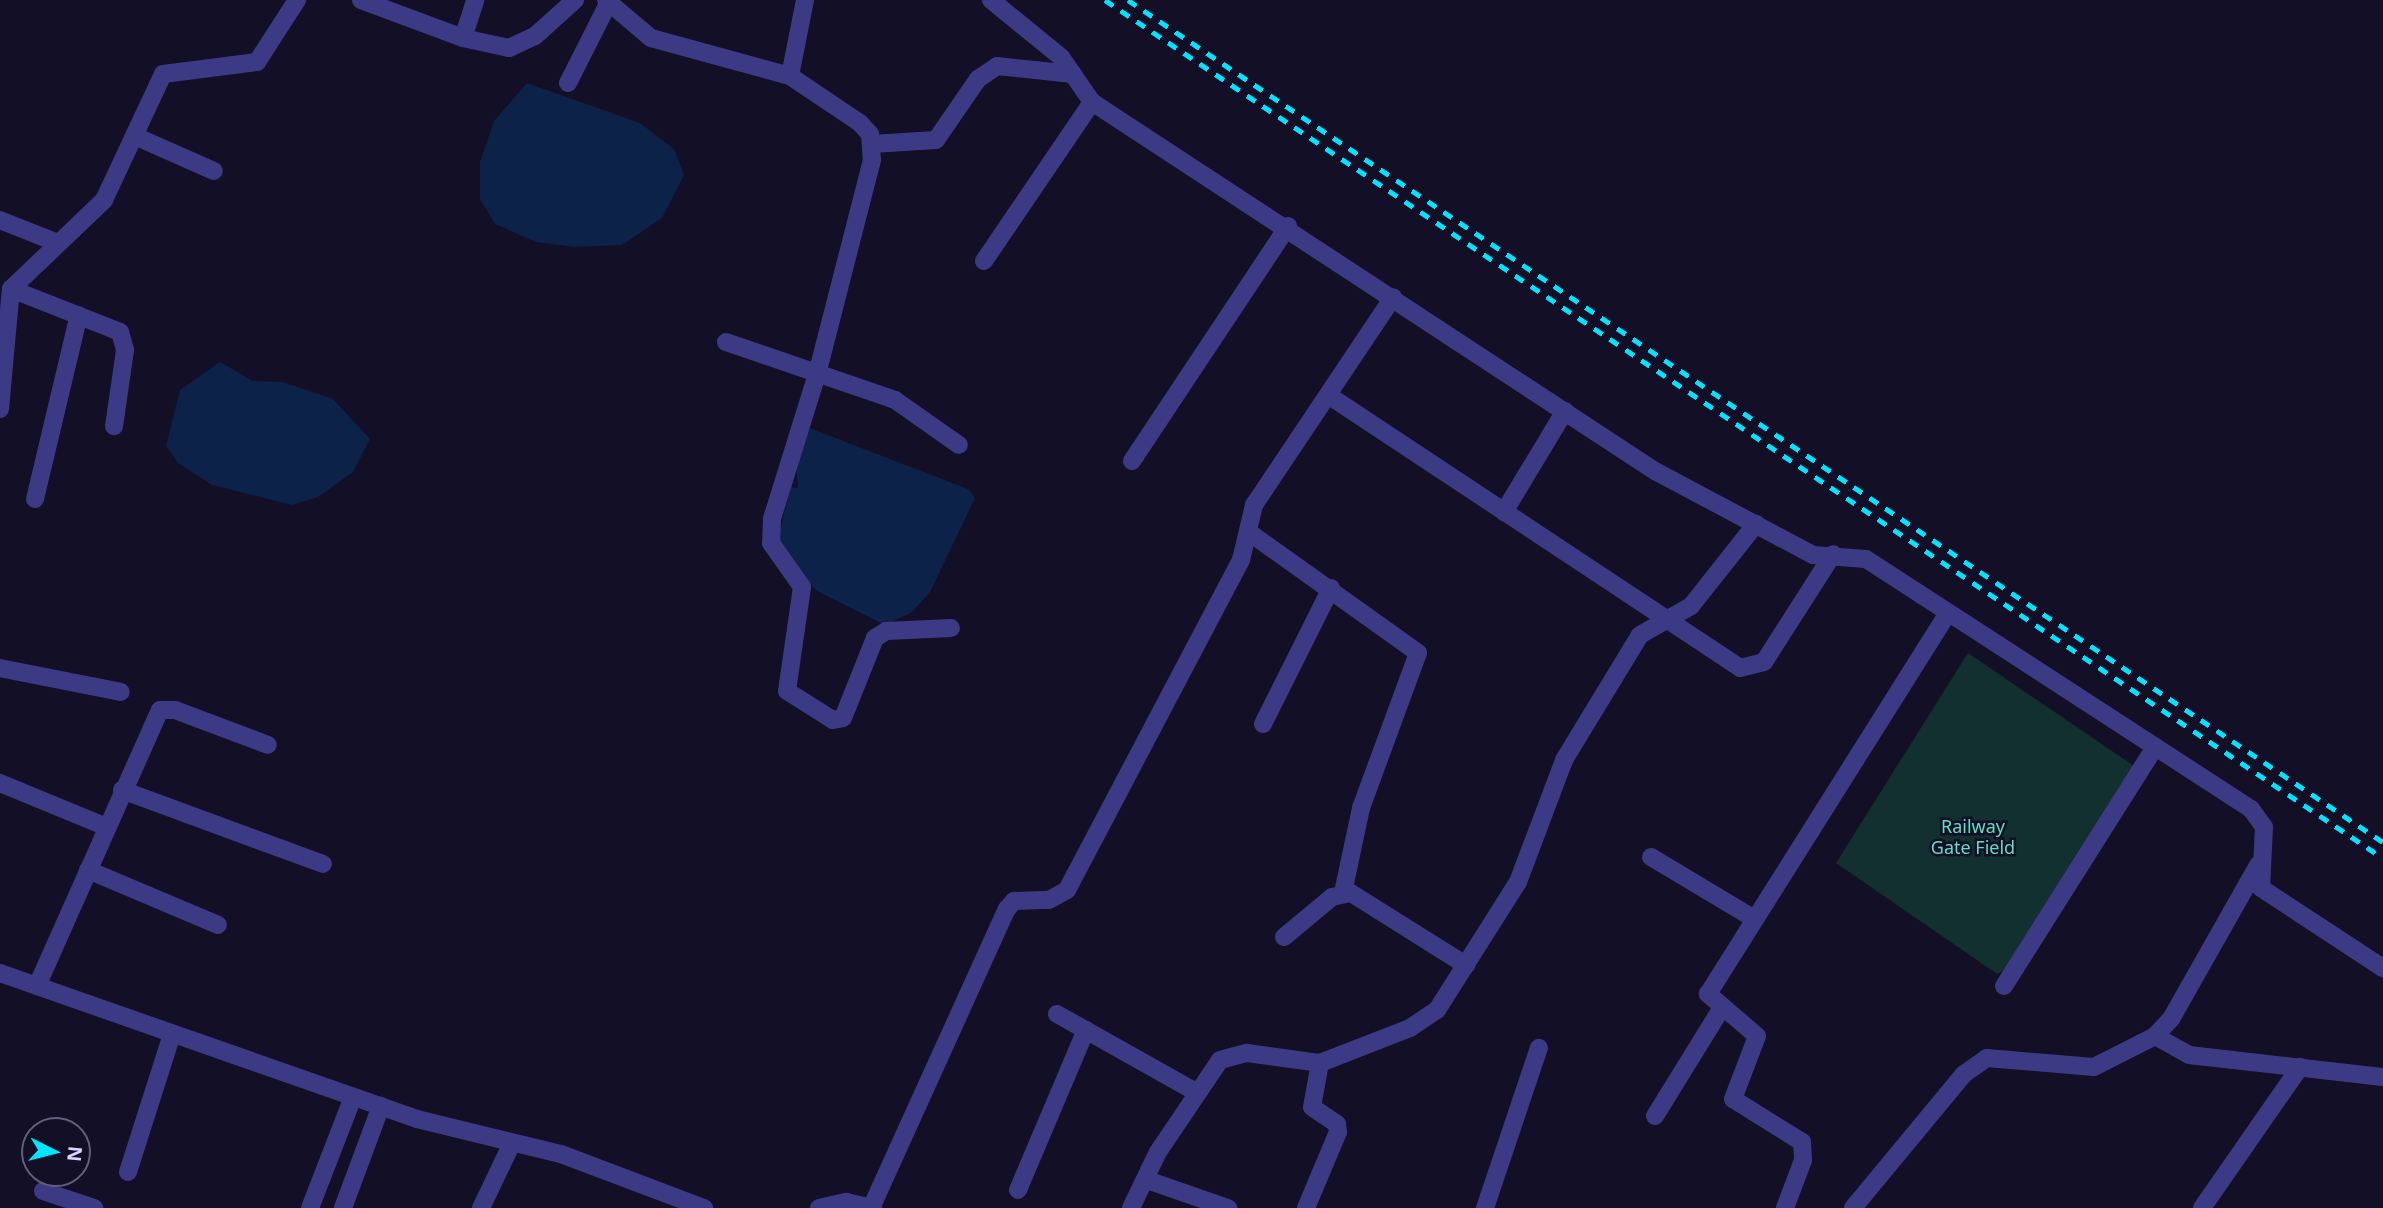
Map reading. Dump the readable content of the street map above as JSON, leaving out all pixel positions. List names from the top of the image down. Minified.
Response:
{"parks":["Railway Gate Field"],"north":"right"}
